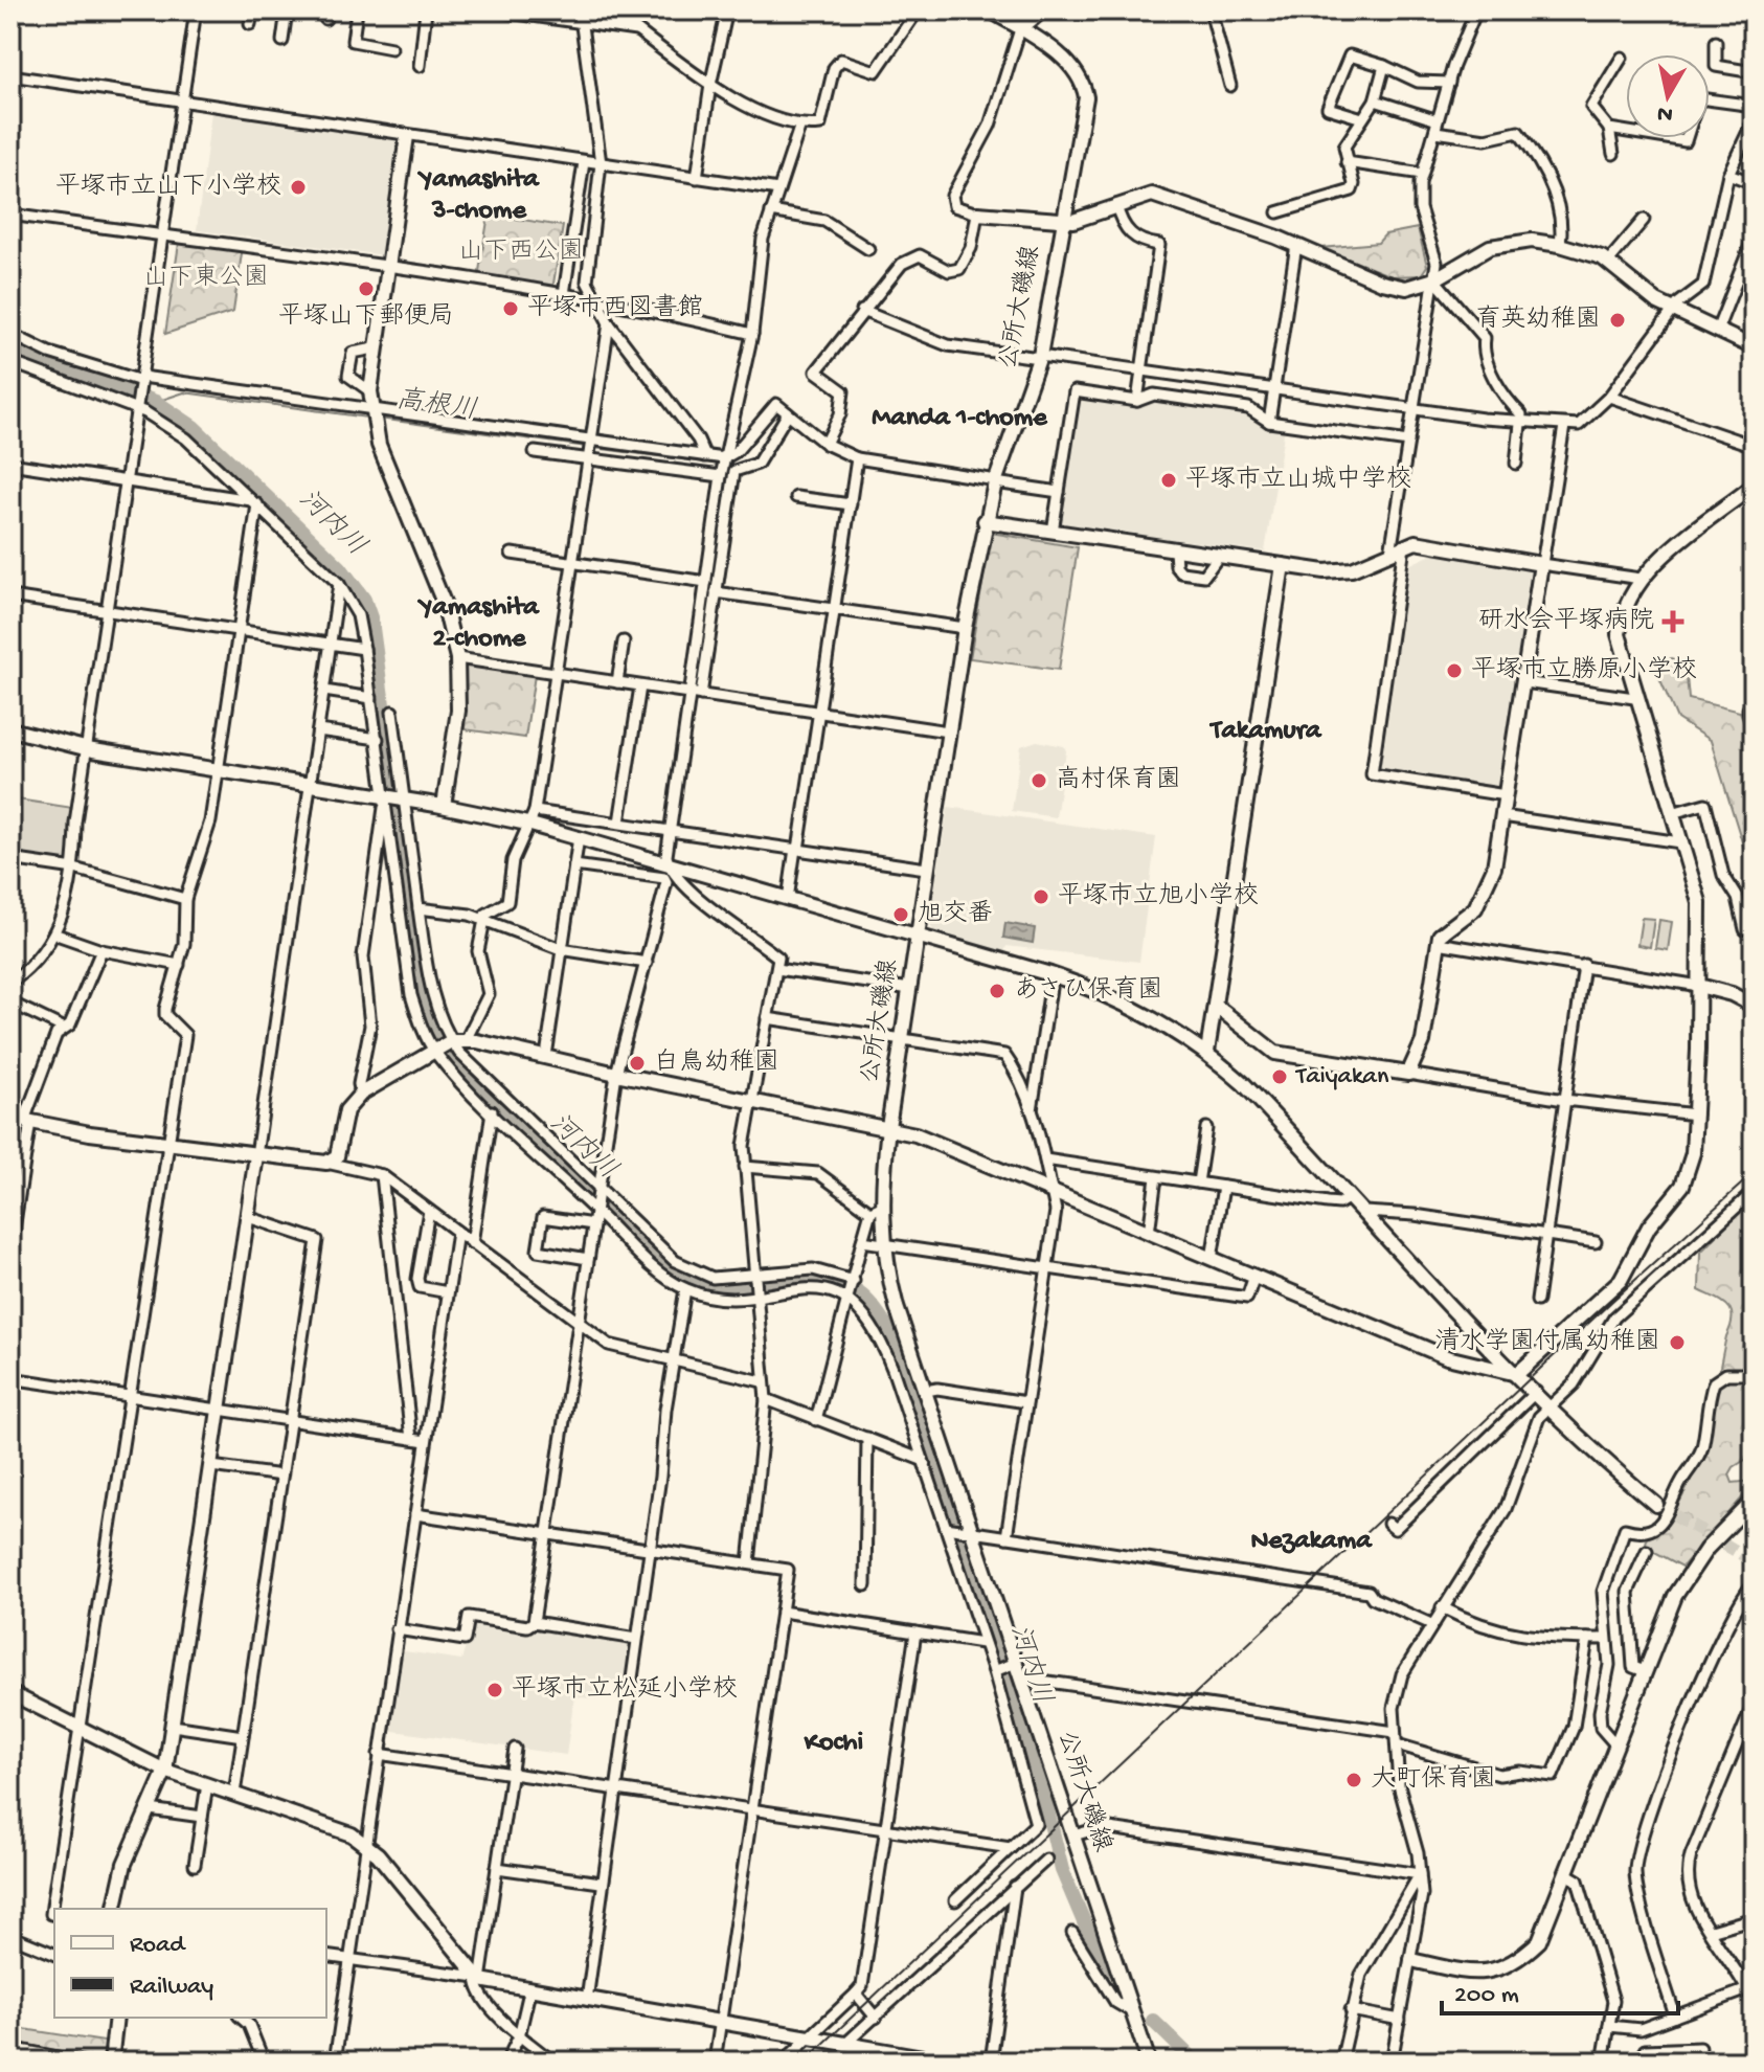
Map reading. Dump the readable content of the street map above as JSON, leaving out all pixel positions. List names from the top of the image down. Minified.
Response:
{"streets":{"street":["公所大磯線"]},"districts":["Yamashita 3-chome","Manda 1-chome","Yamashita 2-chome","Takamura","Nezakama","Kochi"],"water":["高根川","河内川"],"parks":["山下西公園","山下東公園"],"places":{"other":["平塚市立山下小学校","平塚山下郵便局","平塚市西図書館","育英幼稚園","平塚市立山城中学校","平塚市立勝原小学校","高村保育園","平塚市立旭小学校","旭交番","あさひ保育園","白鳥幼稚園","Taiyakan","清水学園付属幼稚園","平塚市立松延小学校","大町保育園"],"health":["研水会平塚病院"]},"legend":["Road","Railway"],"scale_bar":"200 m","north":"bottom"}
